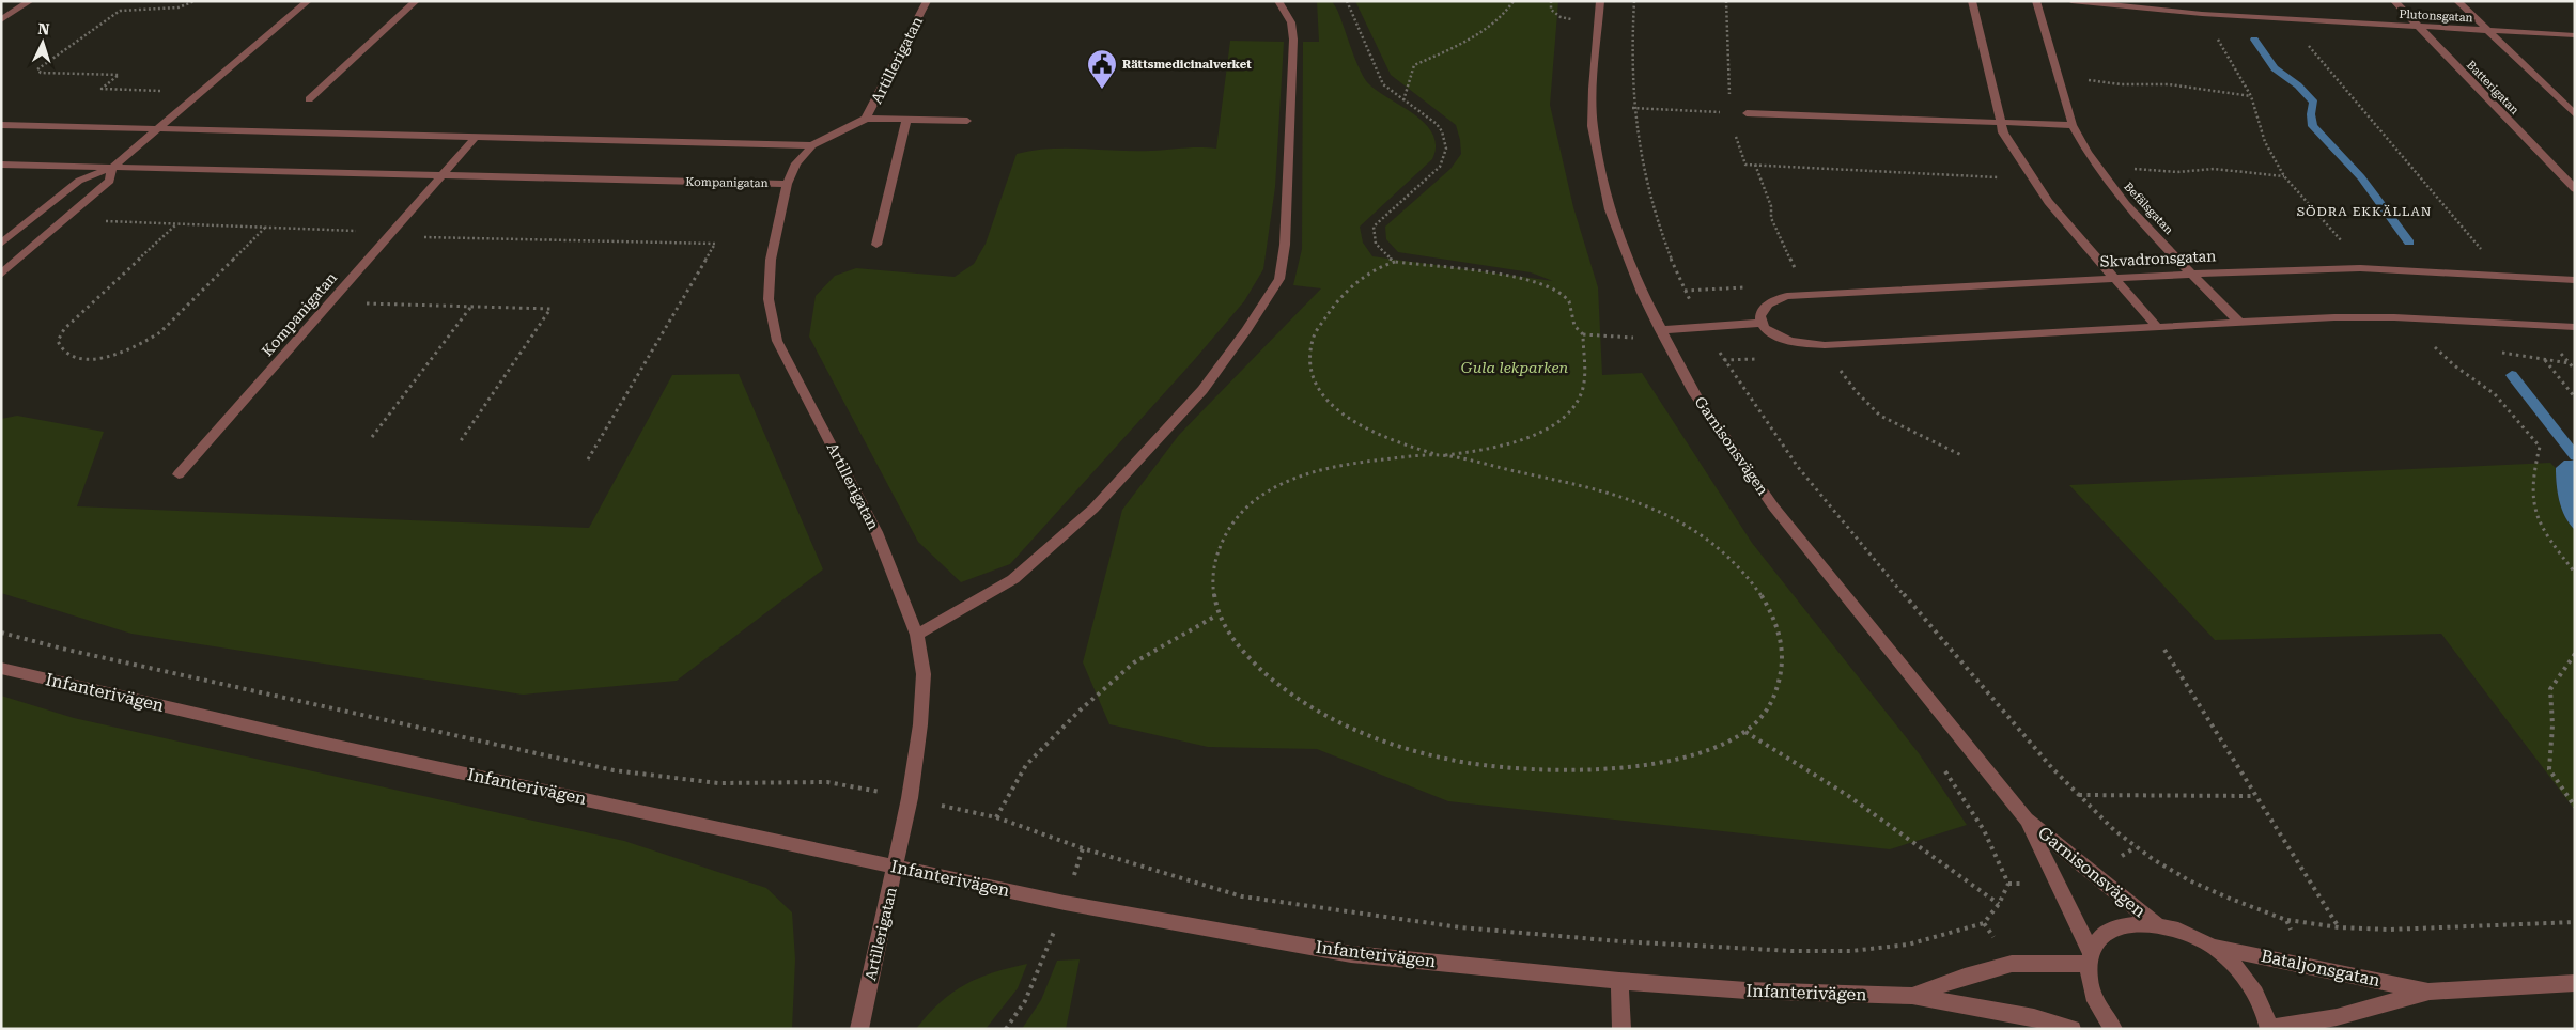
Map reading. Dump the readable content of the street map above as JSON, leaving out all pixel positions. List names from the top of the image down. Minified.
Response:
{"streets":{"street":["Plutonsgatan","Artillerigatan","Batterigatan","Kompanigatan","Befälsgatan","Skvadronsgatan","Garnisonsvägen","Infanterivägen","Bataljonsgatan"]},"crossings":[["Plutonsgatan","Batterigatan"],["Artillerigatan","Kompanigatan"],["Artillerigatan","Infanterivägen"],["Befälsgatan","Skvadronsgatan"],["Garnisonsvägen","Infanterivägen"]],"districts":["SÖDRA EKKÄLLAN"],"parks":["Gula lekparken"],"places":{"public building":["Rättsmedicinalverket"]},"north":"top"}
